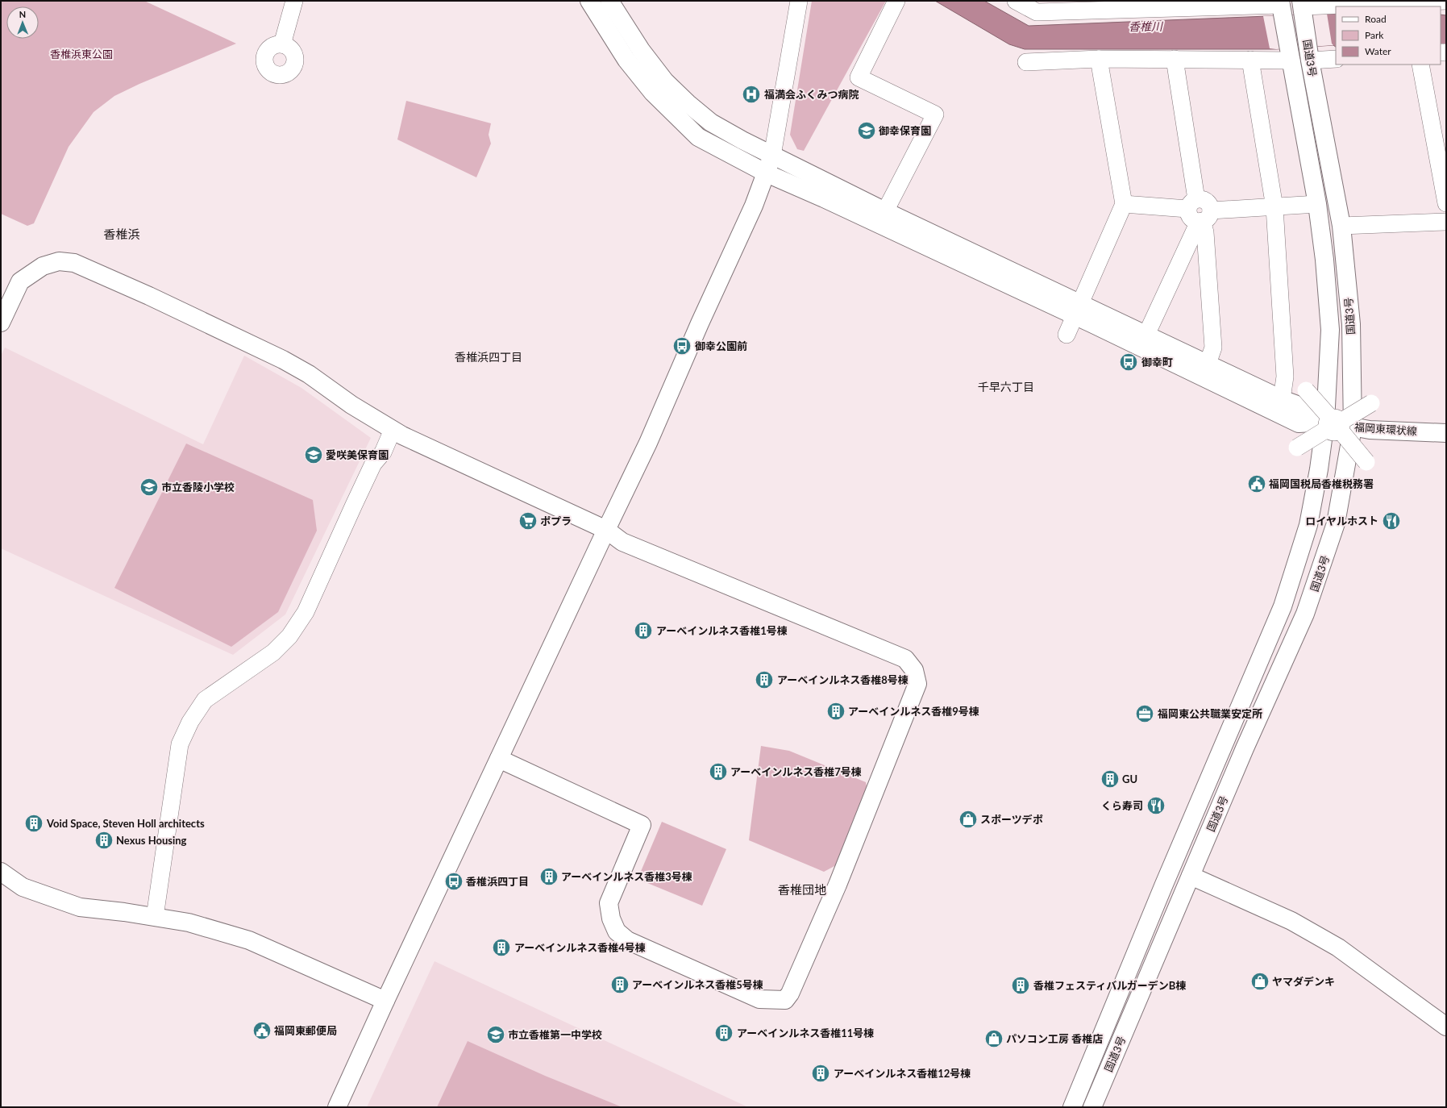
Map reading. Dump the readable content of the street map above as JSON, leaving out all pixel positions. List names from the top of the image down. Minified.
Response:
{"streets":{"main road":["国道3号","福岡東環状線"]},"crossings":[["国道3号","福岡東環状線"]],"districts":["香椎浜","香椎浜四丁目","千早六丁目","香椎団地"],"water":["香椎川"],"parks":["香椎浜東公園"],"places":{"hospital":["福満会ふくみつ病院"],"school or university":["御幸保育園","愛咲美保育園","市立香陵小学校","市立香椎第一中学校"],"bus stop":["御幸公園前","御幸町","香椎浜四丁目"],"public building":["福岡国税局香椎税務署","福岡東郵便局"],"supermarket":["ポプラ"],"restaurant":["ロイヤルホスト","くら寿司"],"building":["アーベインルネス香椎1号棟","アーベインルネス香椎8号棟","アーベインルネス香椎9号棟","アーベインルネス香椎7号棟","GU","Void Space, Steven Holl architects","Nexus Housing","アーベインルネス香椎3号棟","アーベインルネス香椎4号棟","アーベインルネス香椎5号棟","香椎フェスティバルガーデンB棟","アーベインルネス香椎11号棟","アーベインルネス香椎12号棟"],"office":["福岡東公共職業安定所"],"shop":["スポーツデポ","ヤマダデンキ","パソコン工房 香椎店"]},"legend":["Road","Park","Water"],"north":"top"}
